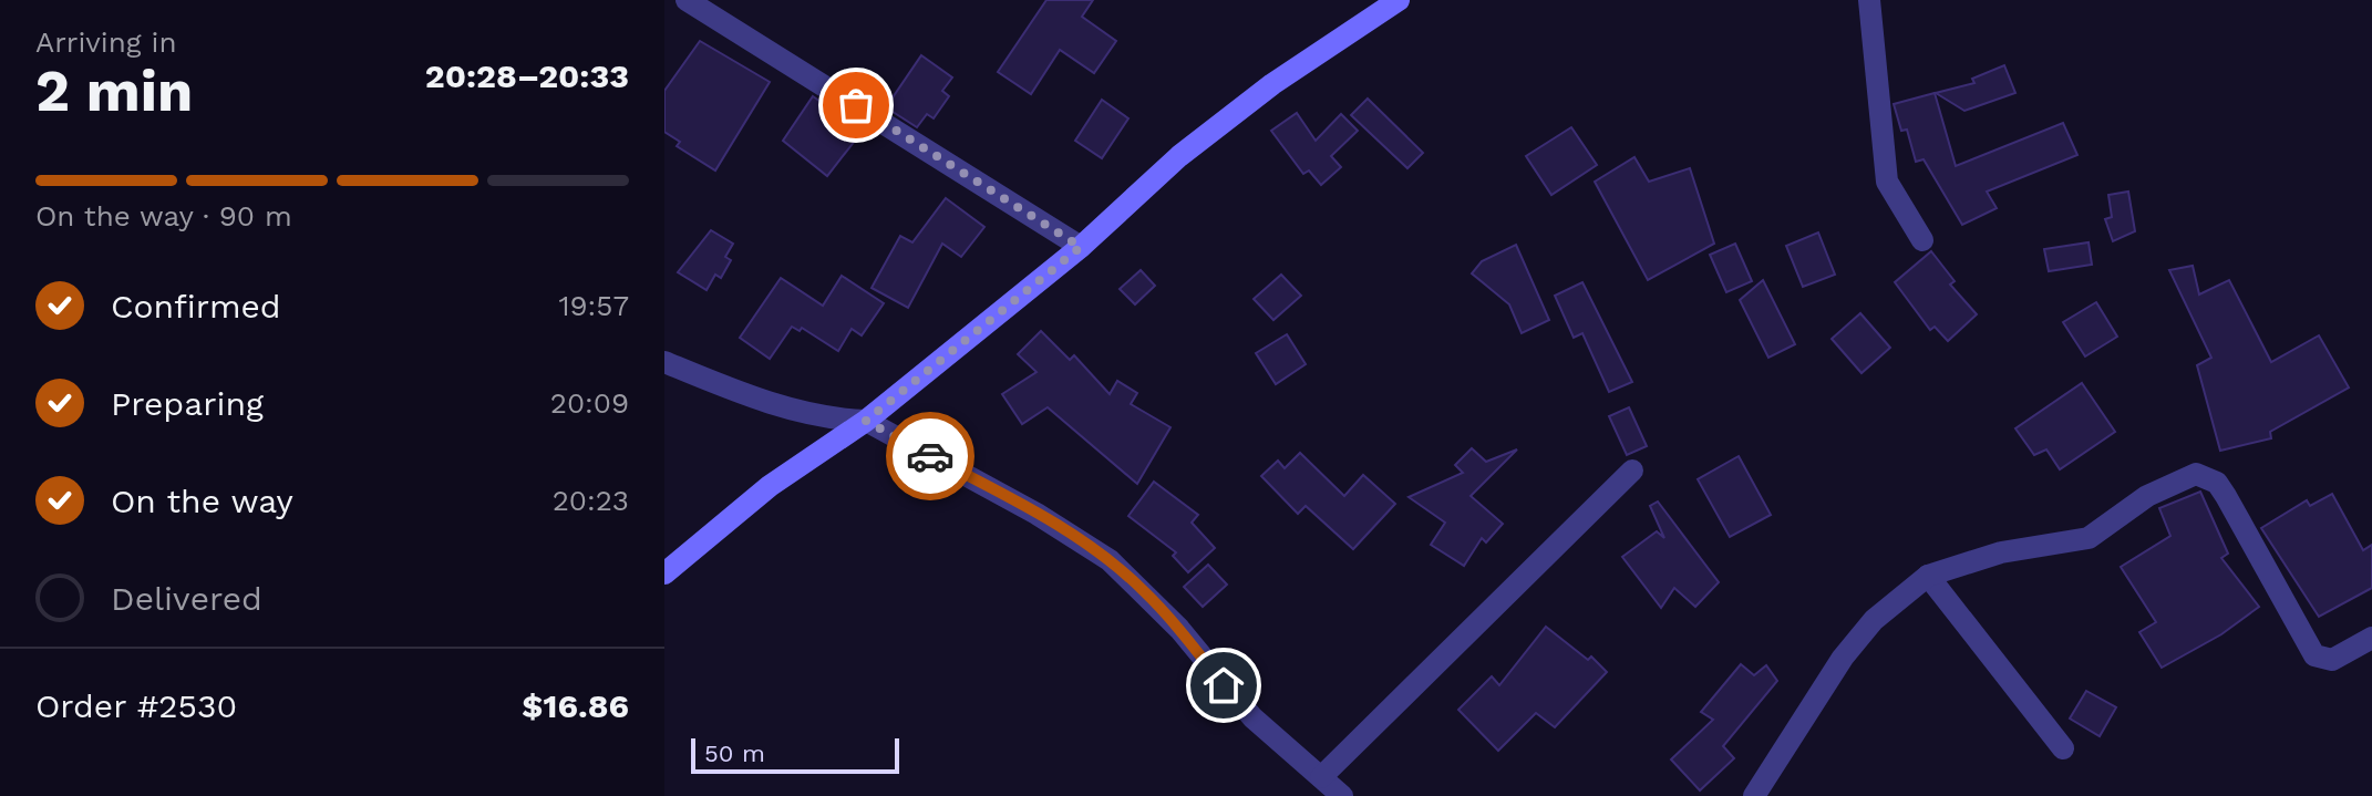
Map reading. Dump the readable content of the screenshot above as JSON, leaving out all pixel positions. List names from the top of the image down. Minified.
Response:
{"scale_bar":"50 m","page":{"heading":["2 min","Arriving in","20:28–20:33"],"panel":["Order #2530","$16.86"],"bar":"On the way · 90 m","list":[["Confirmed","19:57"],["Preparing","20:09"],["On the way","20:23"],"Delivered"],"scale":"50 m"}}
